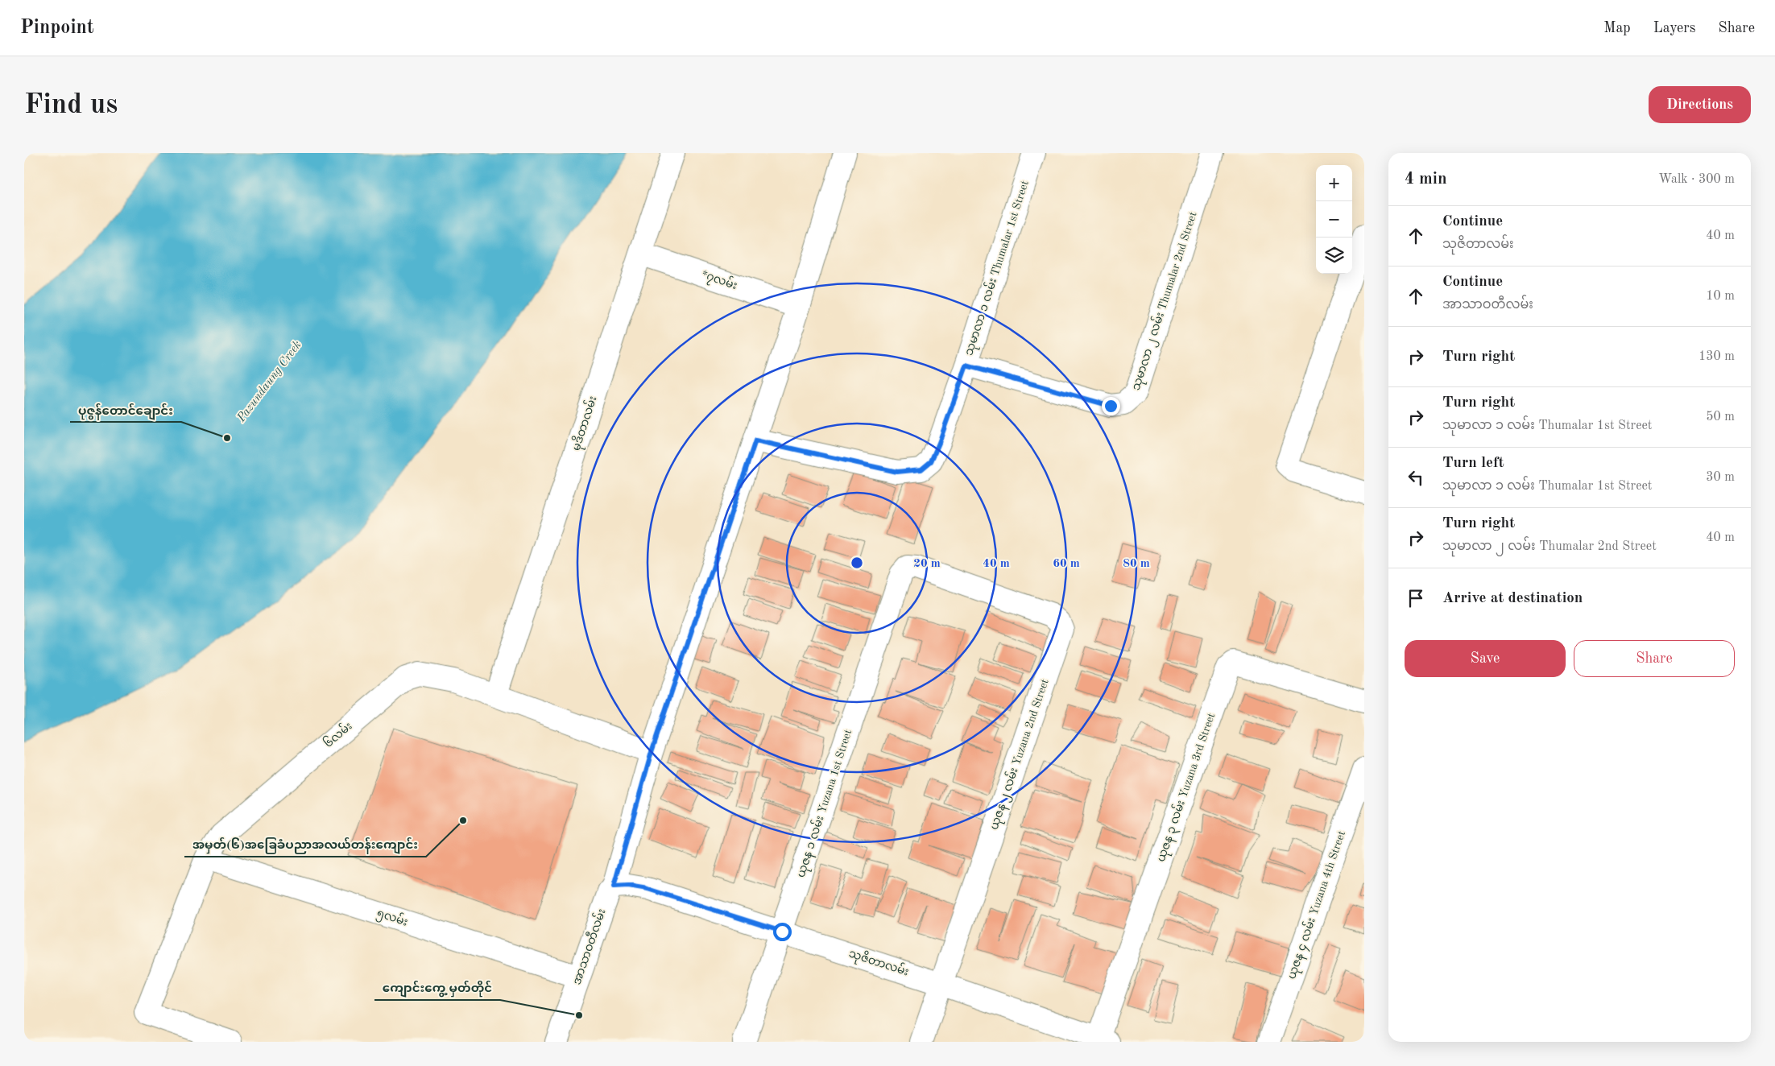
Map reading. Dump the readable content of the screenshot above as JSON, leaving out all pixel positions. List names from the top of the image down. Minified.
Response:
{"streets":{"street":["သုမာလာ ၁ လမ်း Thumalar 1st Street","*၇လမ်း","သုမာလာ ၂ လမ်း Thumalar 2nd Street","မုဒိတာလမ်း","၆လမ်း","ယုဇန ၂ လမ်း Yuzana 2nd Street","ယုဇန ၃ လမ်း Yuzana 3rd Street","ယုဇန ၁ လမ်း Yuzana 1st Street","ယုဇန ၄ လမ်း Yuzana 4th Street","၅လမ်း","အာသာဝတီလမ်း","သုဇိတာလမ်း"]},"crossings":[["သုမာလာ ၁ လမ်း Thumalar 1st Street","သုမာလာ ၂ လမ်း Thumalar 2nd Street"],["သုမာလာ ၁ လမ်း Thumalar 1st Street","အာသာဝတီလမ်း"],["*၇လမ်း","မုဒိတာလမ်း"],["*၇လမ်း","အာသာဝတီလမ်း"],["မုဒိတာလမ်း","၆လမ်း"],["၆လမ်း","၅လမ်း"],["၆လမ်း","အာသာဝတီလမ်း"],["ယုဇန ၂ လမ်း Yuzana 2nd Street","ယုဇန ၁ လမ်း Yuzana 1st Street"],["ယုဇန ၂ လမ်း Yuzana 2nd Street","သုဇိတာလမ်း"],["ယုဇန ၃ လမ်း Yuzana 3rd Street","သုဇိတာလမ်း"],["ယုဇန ၁ လမ်း Yuzana 1st Street","သုဇိတာလမ်း"],["၅လမ်း","အာသာဝတီလမ်း"],["အာသာဝတီလမ်း","သုဇိတာလမ်း"]],"water":["Pazundaung Creek"],"places":["ပုဇွန်တောင်ချောင်း","အမှတ်(၆)အခြေခံပညာအလယ်တန်းကျောင်း","ကျောင်းကွေ့ မှတ်တိုင်"],"page":{"header":"Pinpoint","nav":["Map","Layers","Share"],"buttons":["Directions",["Save","Share"]],"title":"Find us","heading":["4 min","Walk · 300 m"],"map_buttons":["+","−"],"list":[["Continue","သုဇိတာလမ်း","40 m"],["Continue","အာသာဝတီလမ်း","10 m"],["Turn right","130 m"],["Turn right","သုမာလာ ၁ လမ်း Thumalar 1st Street","50 m"],["Turn left","သုမာလာ ၁ လမ်း Thumalar 1st Street","30 m"],["Turn right","သုမာလာ ၂ လမ်း Thumalar 2nd Street","40 m"],"Arrive at destination"]},"rings":["20 m","40 m","60 m","80 m"]}
